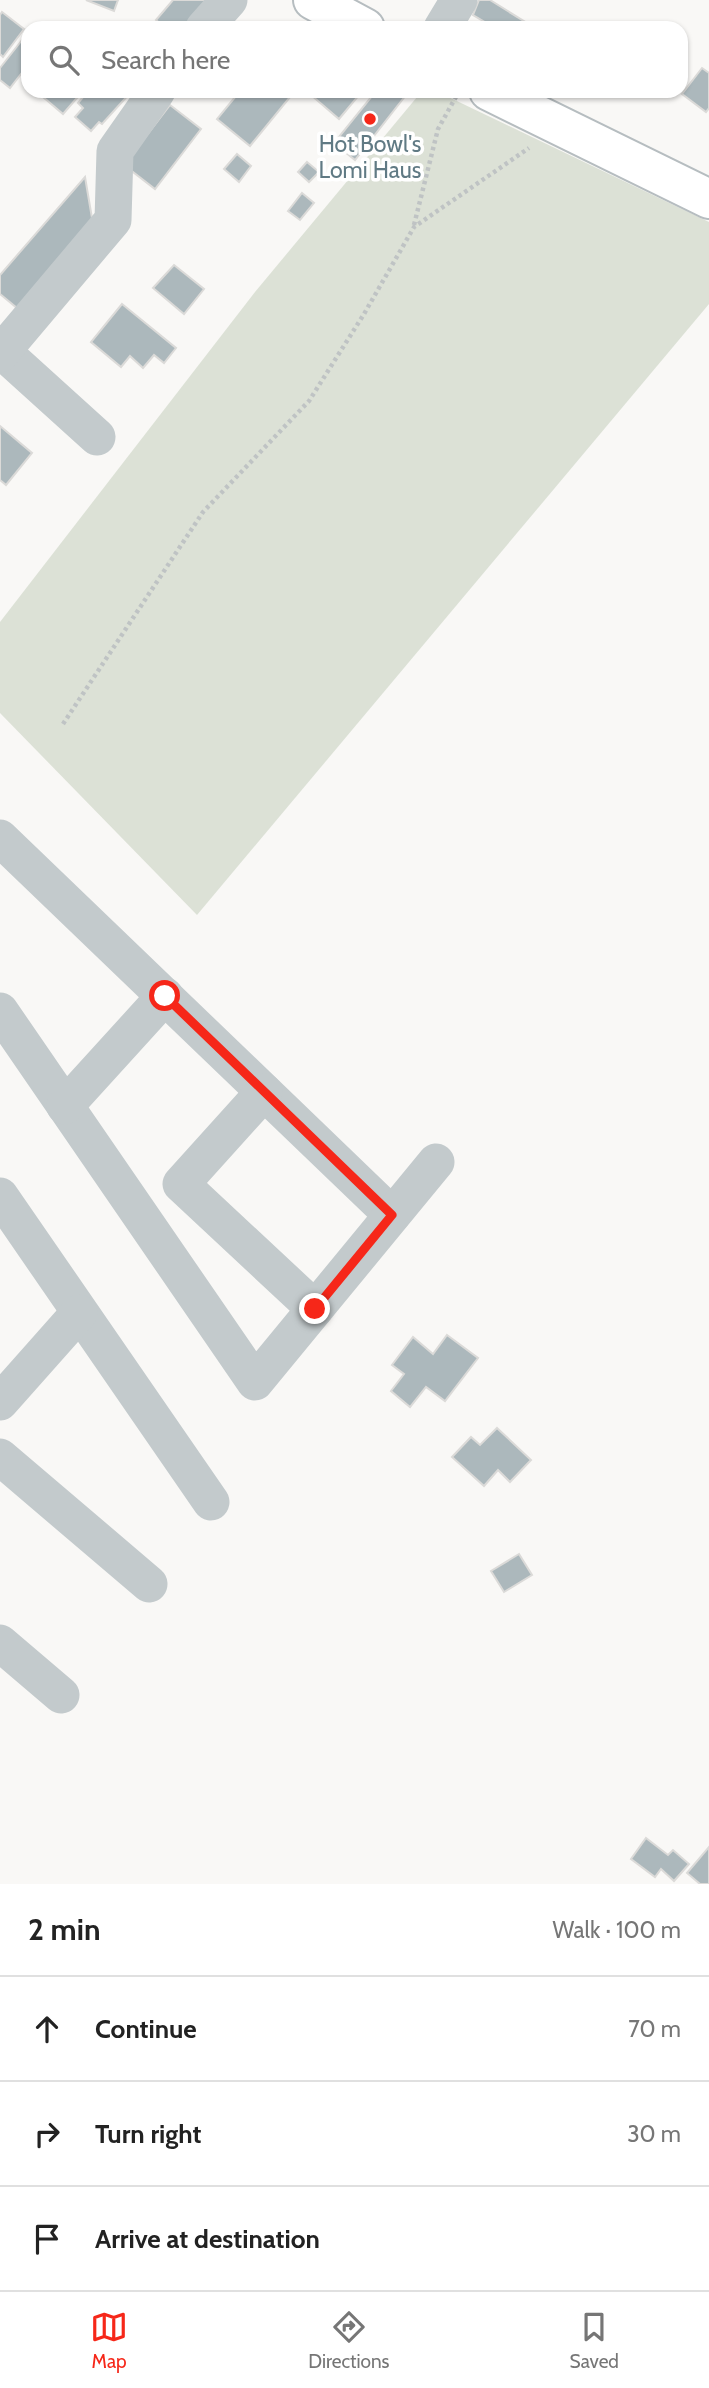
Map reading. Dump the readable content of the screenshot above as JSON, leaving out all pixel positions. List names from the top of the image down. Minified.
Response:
{"places":["Hot Bowl's Lomi Haus"],"page":{"search":"Search here","heading":["2 min","Walk · 100 m"],"list":[["Continue","70 m"],["Turn right","30 m"],"Arrive at destination"],"nav":["Map","Directions","Saved"]}}
